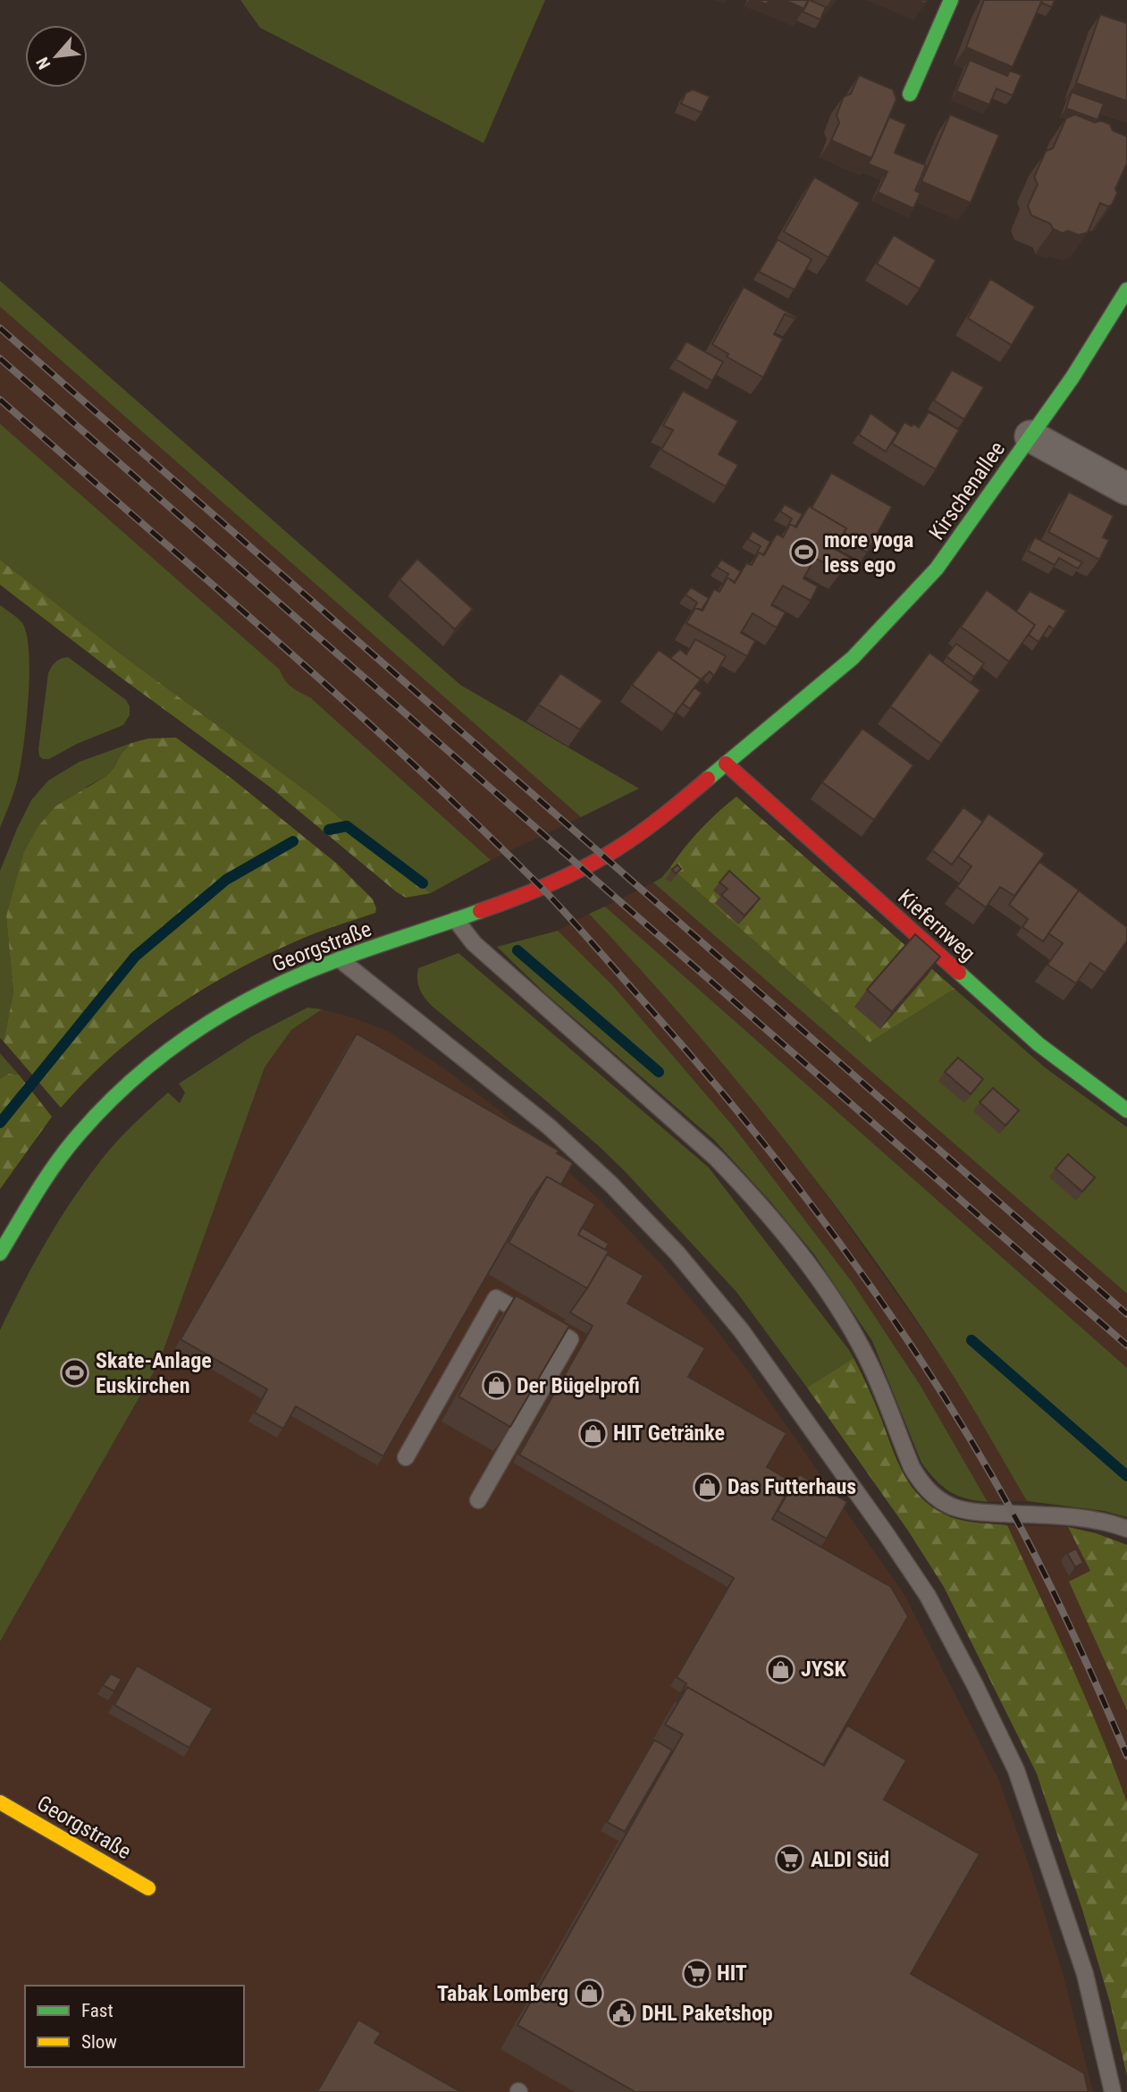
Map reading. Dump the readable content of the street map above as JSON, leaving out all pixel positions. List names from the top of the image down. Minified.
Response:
{"streets":{"street":["Kirschenallee","Kiefernweg","Georgstraße"]},"crossings":[["Kirschenallee","Kiefernweg"],["Kirschenallee","Georgstraße"],["Kiefernweg","Georgstraße"]],"places":{"sports":["more yoga less ego","Skate-Anlage Euskirchen"],"shop":["Der Bügelprofi","HIT Getränke","Das Futterhaus","JYSK","Tabak Lomberg"],"supermarket":["ALDI Süd","HIT"],"public building":["DHL Paketshop"]},"legend":["Fast","Slow"],"north":"bottom left"}
